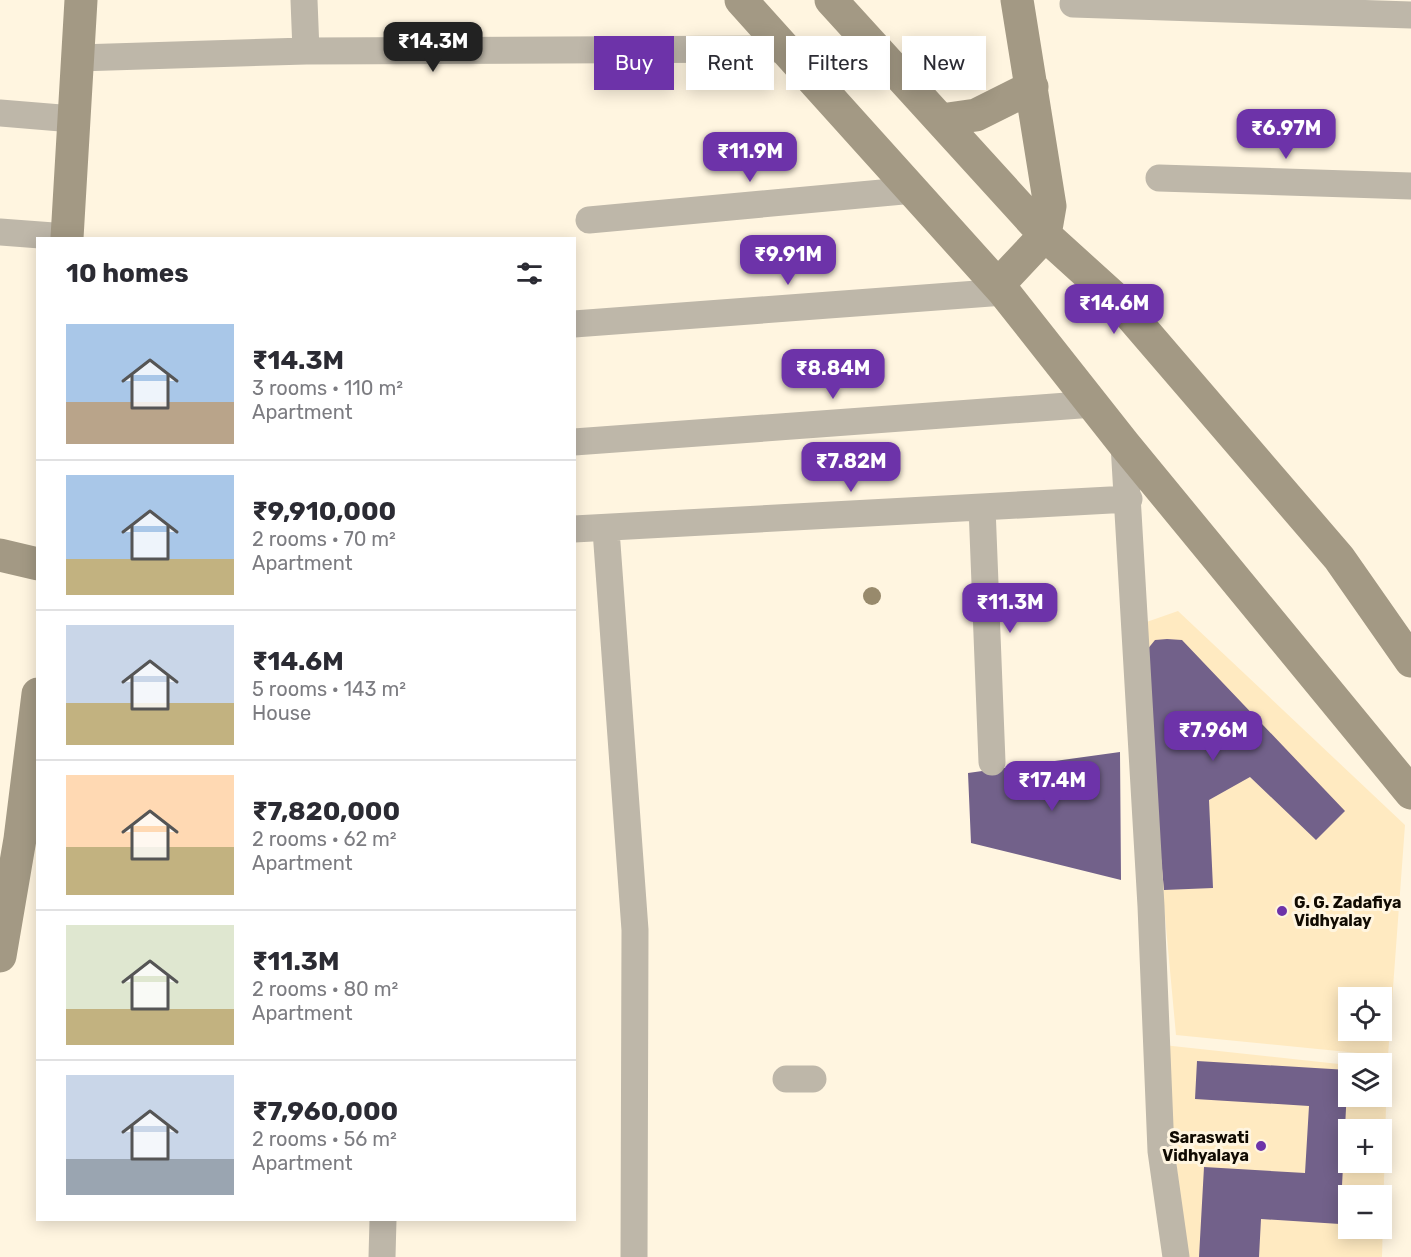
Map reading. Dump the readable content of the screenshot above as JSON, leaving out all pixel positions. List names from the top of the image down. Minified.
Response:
{"places":["G. G. Zadafiya Vidhyalay","Saraswati Vidhyalaya"],"page":{"price":["₹14.3M","₹6.97M","₹11.9M","₹9.91M","₹14.6M","₹8.84M","₹7.82M","₹11.3M","₹7.96M","₹17.4M"],"chip":["Buy","Rent","Filters","New"],"heading":"10 homes","list":[{"name":"₹14.3M","note":"3 rooms · 110 m² · Apartment"},{"name":"₹9,910,000","note":"2 rooms · 70 m² · Apartment"},{"name":"₹14.6M","note":"5 rooms · 143 m² · House"},{"name":"₹7,820,000","note":"2 rooms · 62 m² · Apartment"},{"name":"₹11.3M","note":"2 rooms · 80 m² · Apartment"},{"name":"₹7,960,000","note":"2 rooms · 56 m² · Apartment"}],"map_buttons":["+","−"]}}
